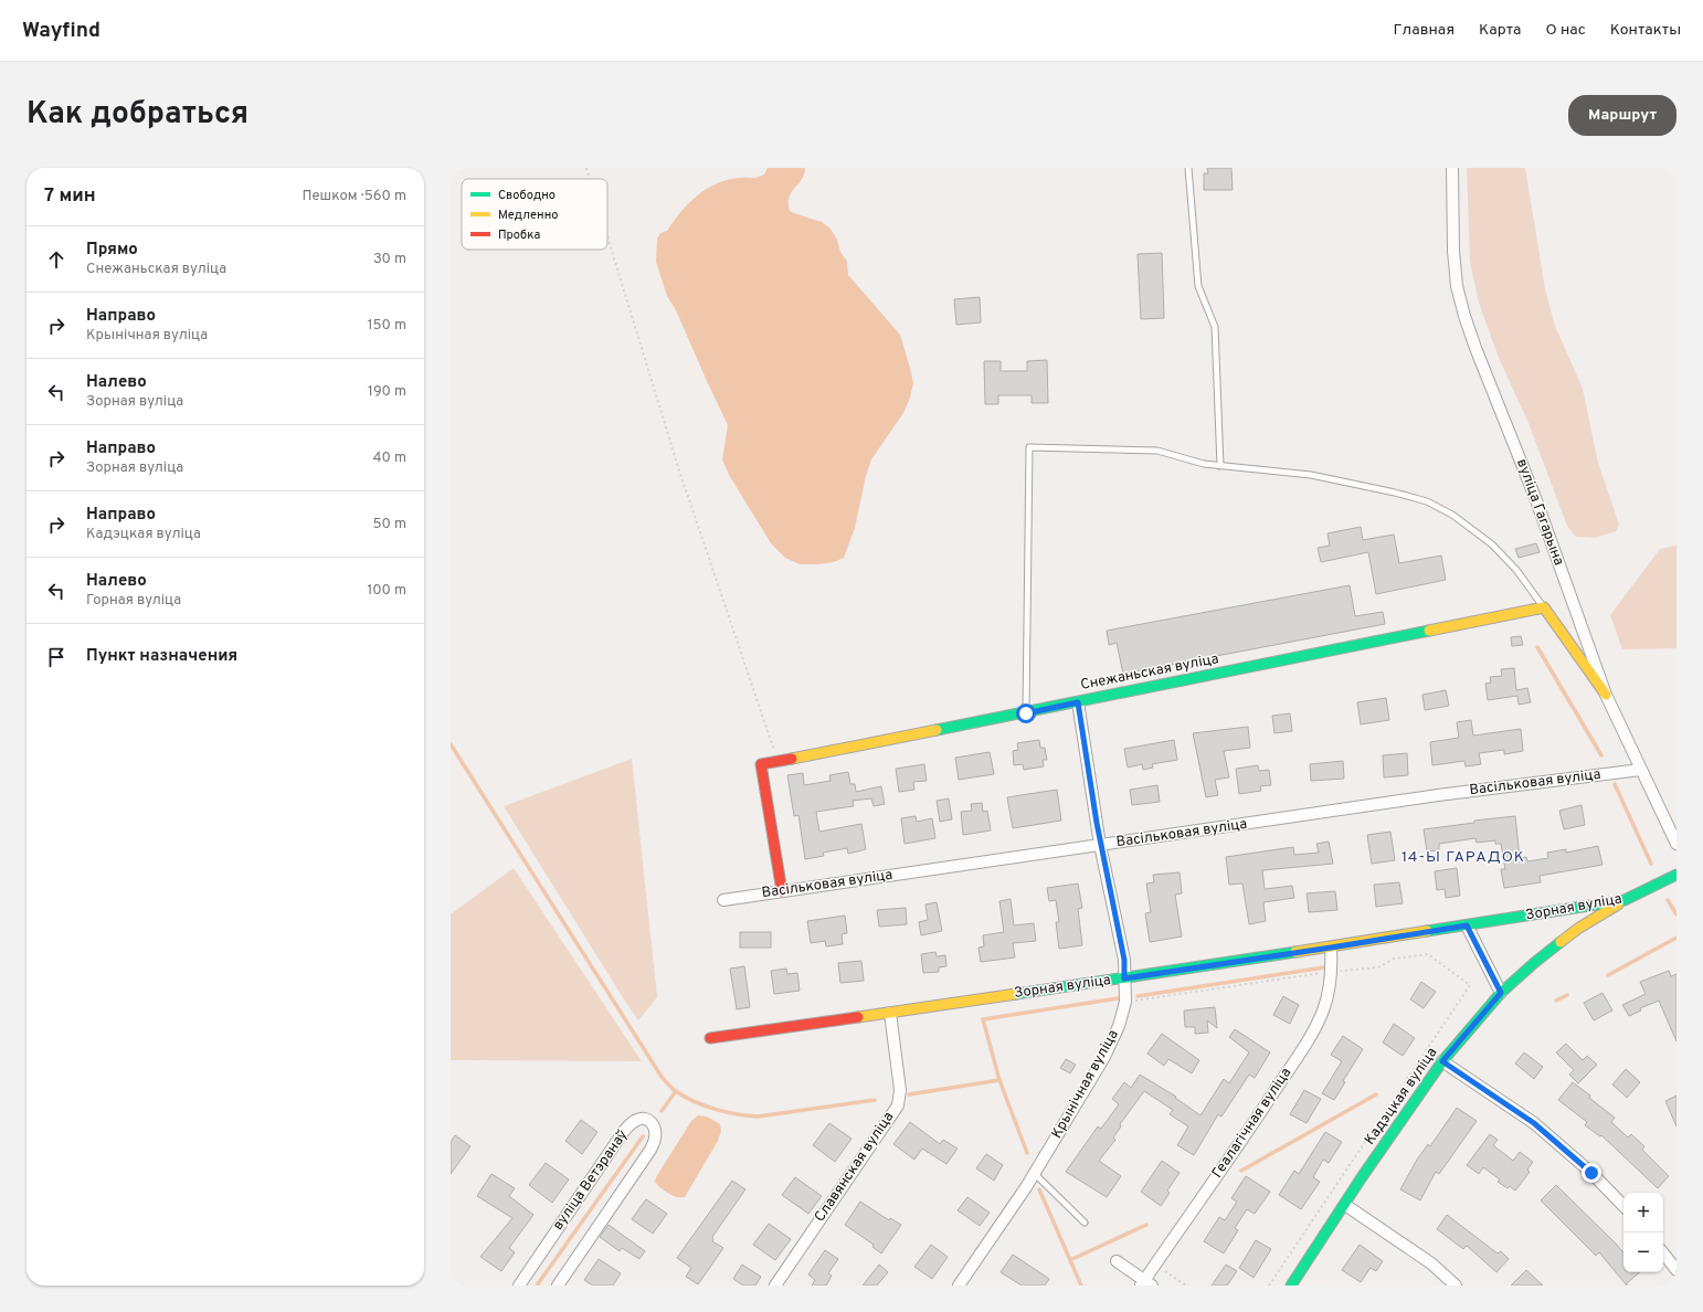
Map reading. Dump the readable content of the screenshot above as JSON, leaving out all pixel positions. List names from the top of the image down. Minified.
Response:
{"streets":{"street":["вуліца Гагарына","Снежаньская вуліца","Васільковая вуліца","Зорная вуліца","Крынічная вуліца","Кадэцкая вуліца","Геалагічная вуліца","Славянская вуліца","вуліца Ветэранаў"]},"crossings":[["вуліца Гагарына","Васільковая вуліца"],["Снежаньская вуліца","Васільковая вуліца"],["Снежаньская вуліца","Крынічная вуліца"],["Васільковая вуліца","Крынічная вуліца"],["Зорная вуліца","Крынічная вуліца"],["Зорная вуліца","Кадэцкая вуліца"],["Зорная вуліца","Геалагічная вуліца"],["Зорная вуліца","Славянская вуліца"]],"districts":["14-Ы ГАРАДОК"],"legend":["Свободно","Медленно","Пробка"],"page":{"header":"Wayfind","nav":["Главная","Карта","О нас","Контакты"],"title":"Как добраться","buttons":"Маршрут","heading":["7 мин","Пешком · 560 m"],"list":[["Прямо","Снежаньская вуліца","30 m"],["Направо","Крынічная вуліца","150 m"],["Налево","Зорная вуліца","190 m"],["Направо","Зорная вуліца","40 m"],["Направо","Кадэцкая вуліца","50 m"],["Налево","Горная вуліца","100 m"],"Пункт назначения"],"map_buttons":["+","−"]}}
